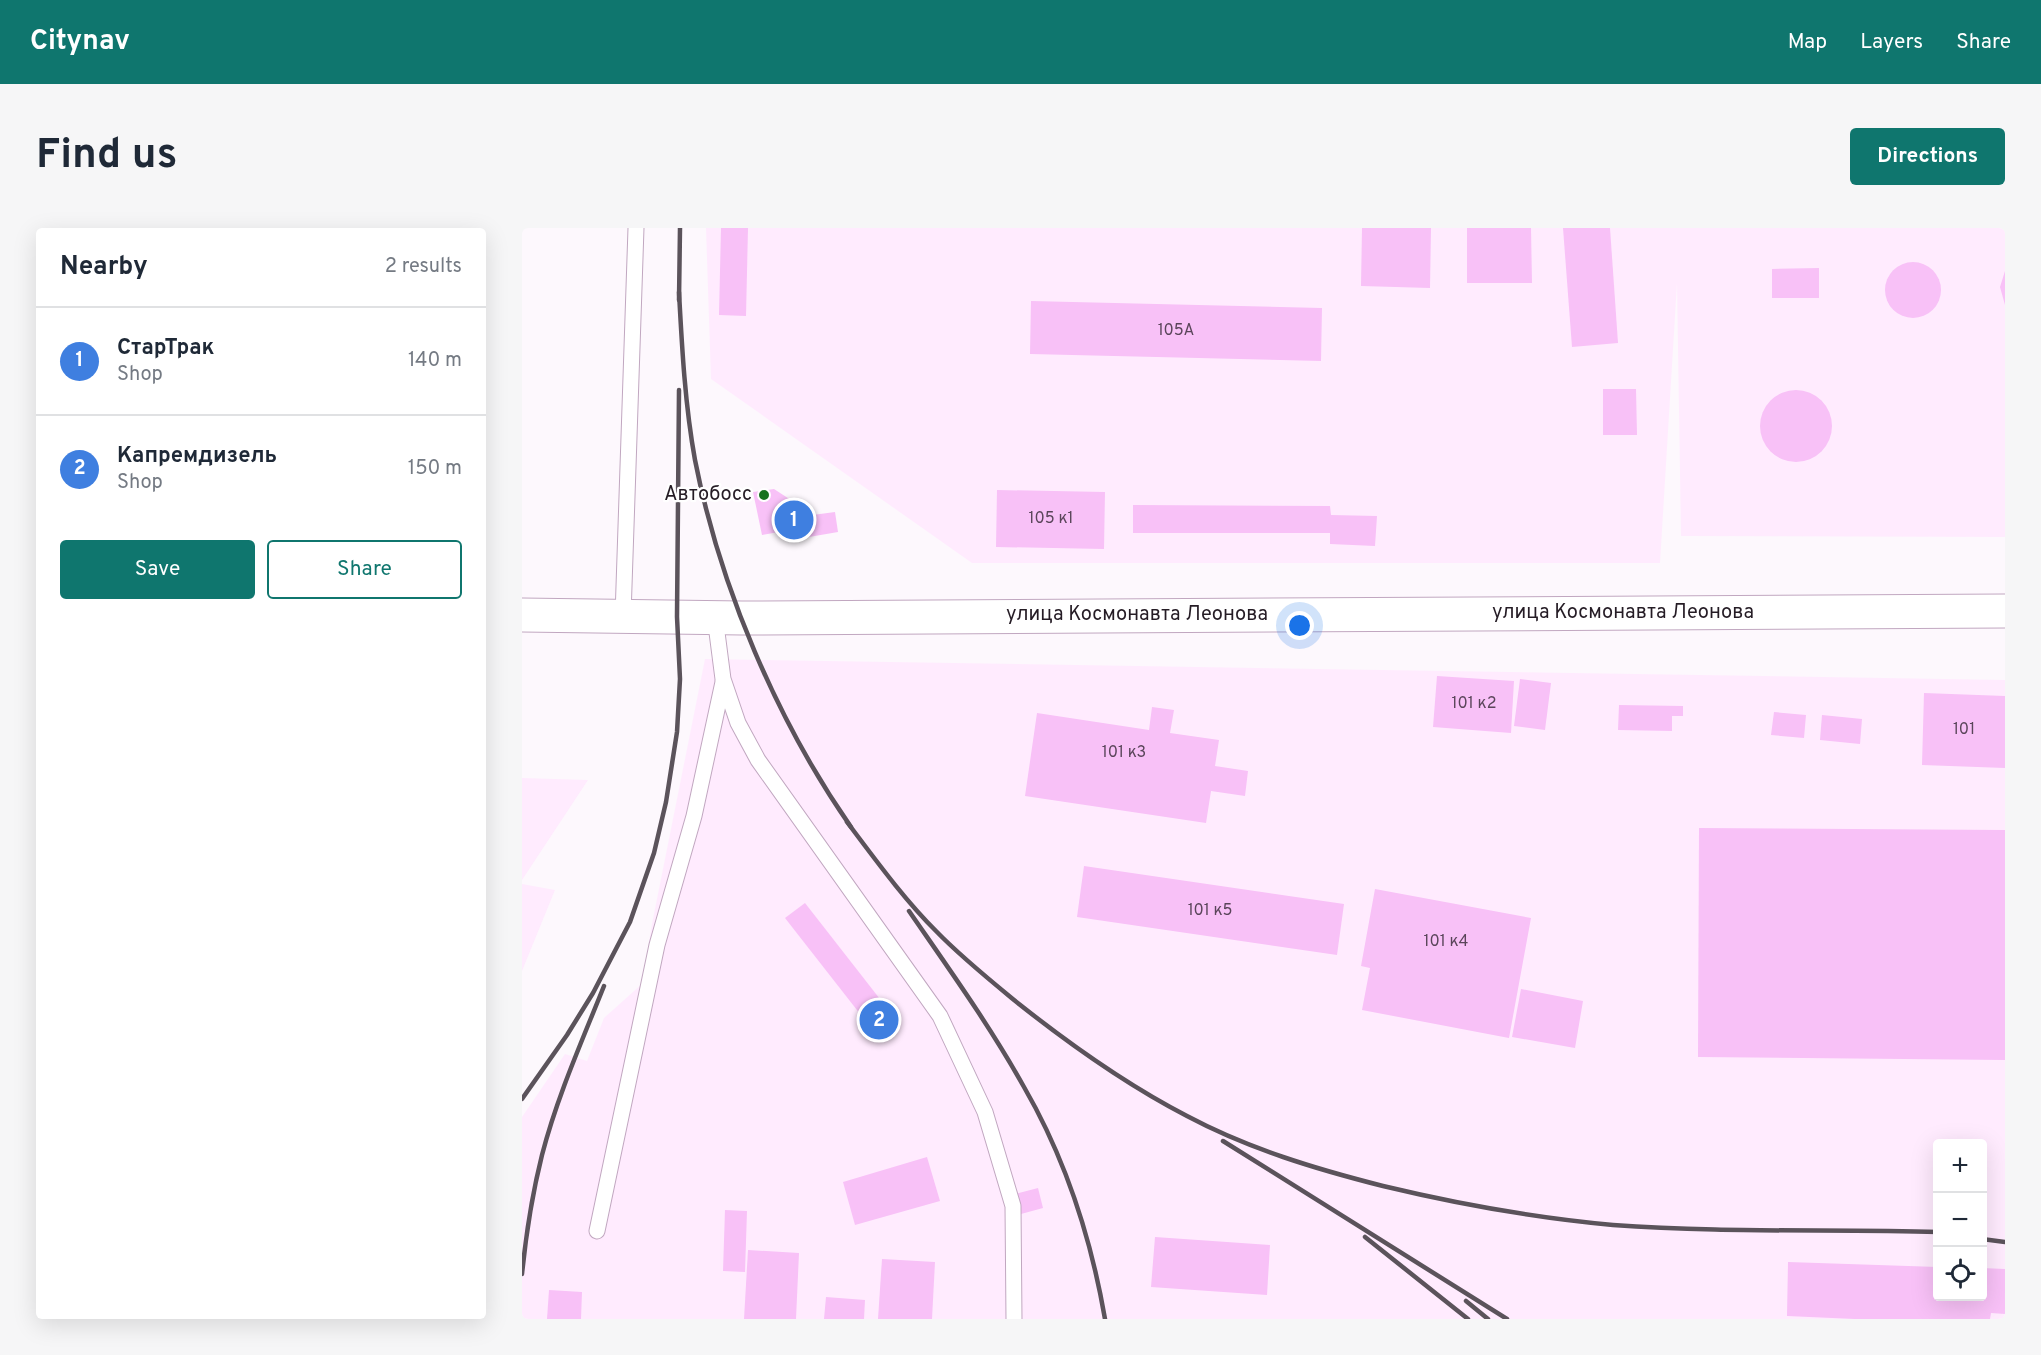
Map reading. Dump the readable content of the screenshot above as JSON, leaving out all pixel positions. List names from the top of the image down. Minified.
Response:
{"streets":{"street":["улица Космонавта Леонова"]},"places":["Автобосс"],"house_numbers":["105А","105 к1","101 к2","101","101 к3","101 к5","101 к4"],"page":{"header":"Citynav","nav":["Map","Layers","Share"],"buttons":["Directions",["Save","Share"]],"title":"Find us","heading":["Nearby","2 results"],"list":[{"mark":"1","name":"СтарТрак","note":"Shop","value":"140 m"},{"mark":"2","name":"Капремдизель","note":"Shop","value":"150 m"}],"pins":["1","2"],"map_buttons":["+","−"]}}
